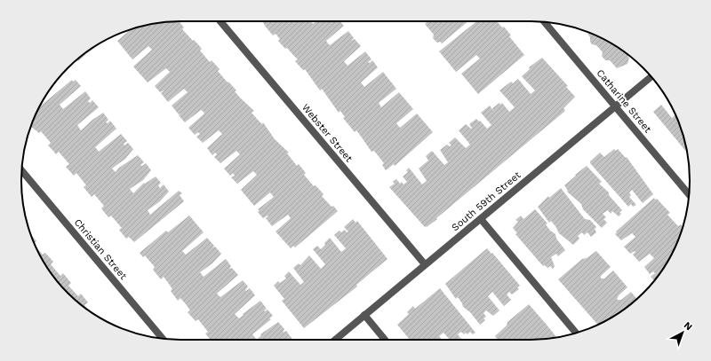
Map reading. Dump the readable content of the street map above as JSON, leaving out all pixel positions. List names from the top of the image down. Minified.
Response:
{"streets":{"street":["Catharine Street","Webster Street","South 59th Street","Christian Street"]},"crossings":[["Catharine Street","South 59th Street"],["Webster Street","South 59th Street"]],"north":"top right"}
